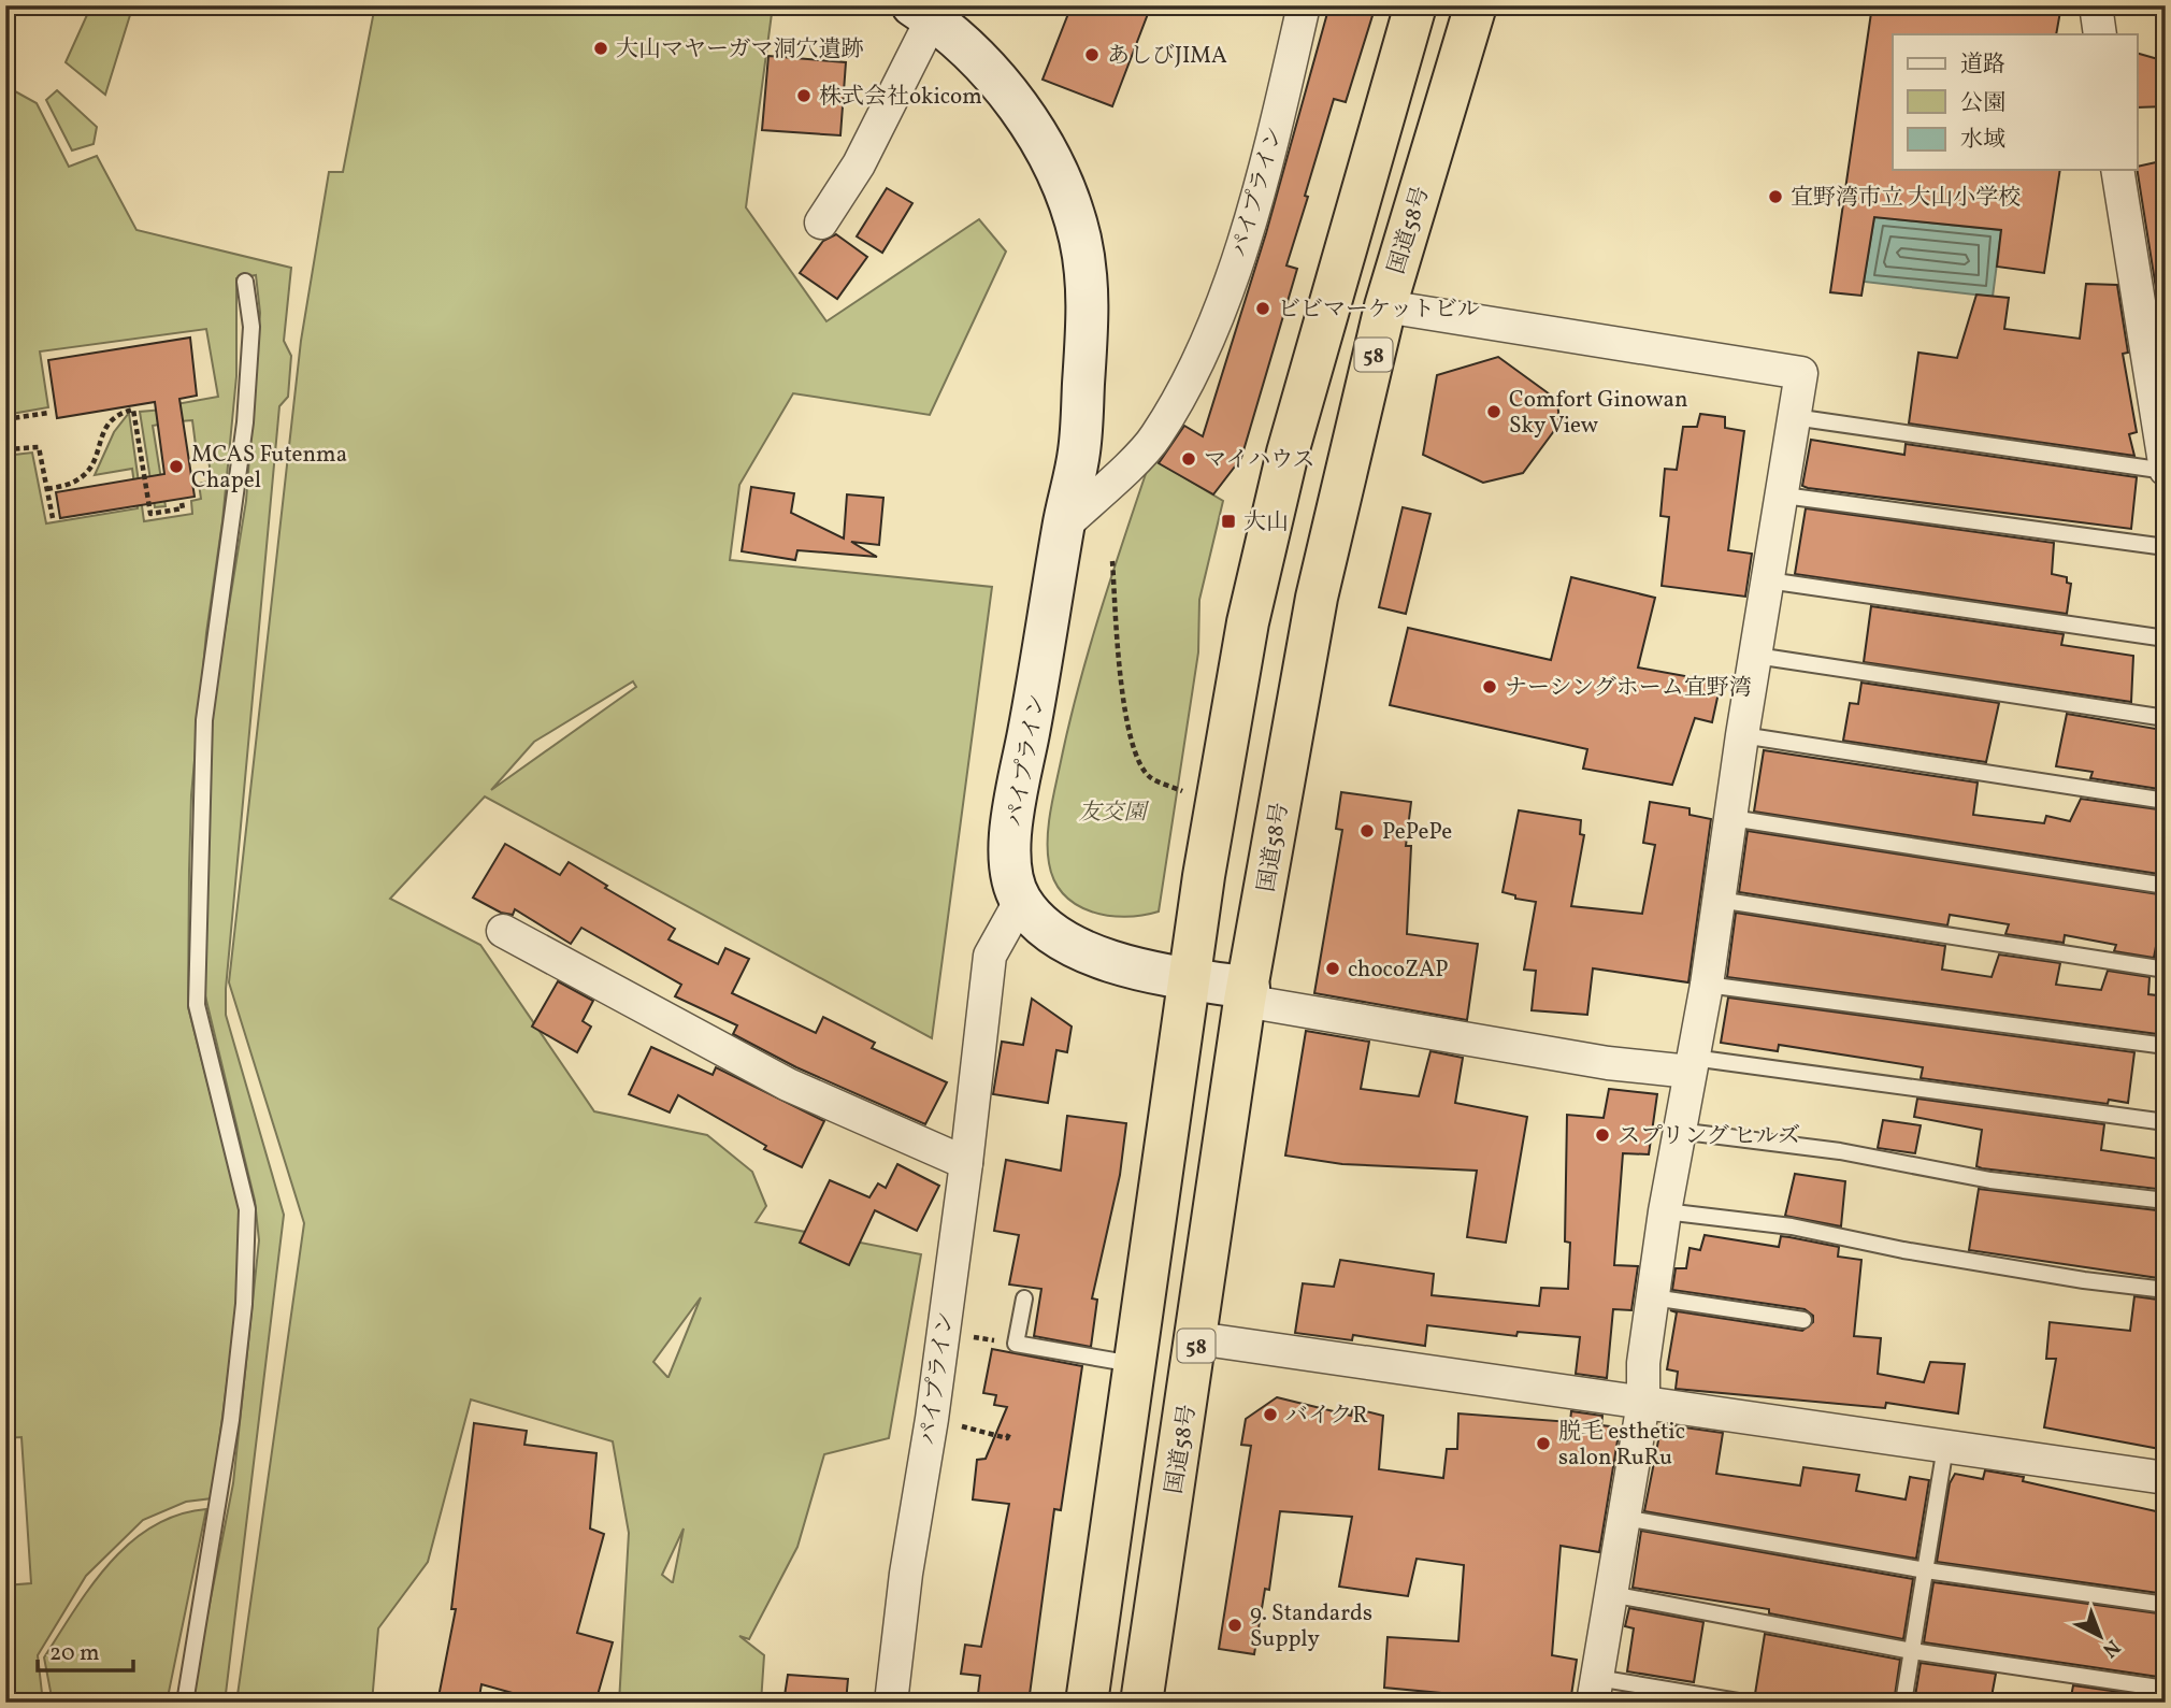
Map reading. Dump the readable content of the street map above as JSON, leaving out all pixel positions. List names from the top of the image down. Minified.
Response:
{"streets":{"highway":["国道58号","58"],"street":["パイプライン"]},"parks":["友交園"],"places":{"other":["大山マヤーガマ洞穴遺跡","あしびJIMA","株式会社okicom","宜野湾市立 大山小学校","ビビマーケットビル","Comfort Ginowan Sky View","マイハウス","MCAS Futenma Chapel","ナーシングホーム宜野湾","PePePe","chocoZAP","スプリング ヒルズ","バイクR","脱毛 esthetic salon RuRu","9. Standards Supply"],"transit":["大山"]},"legend":["道路","公園","水域"],"scale_bar":"20 m","north":"bottom right"}
